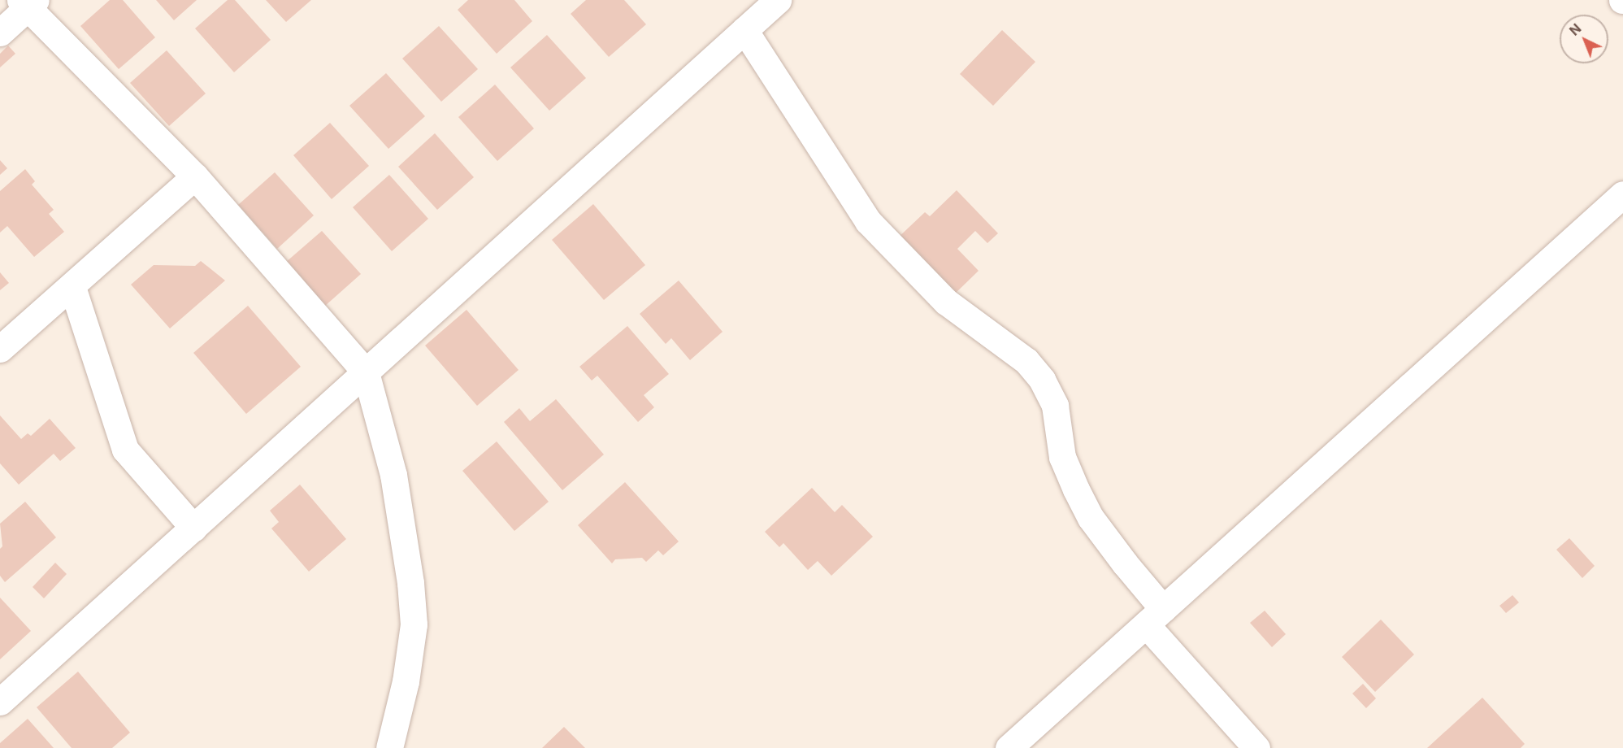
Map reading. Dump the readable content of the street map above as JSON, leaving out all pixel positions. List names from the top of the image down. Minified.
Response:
{"north":"top left"}
